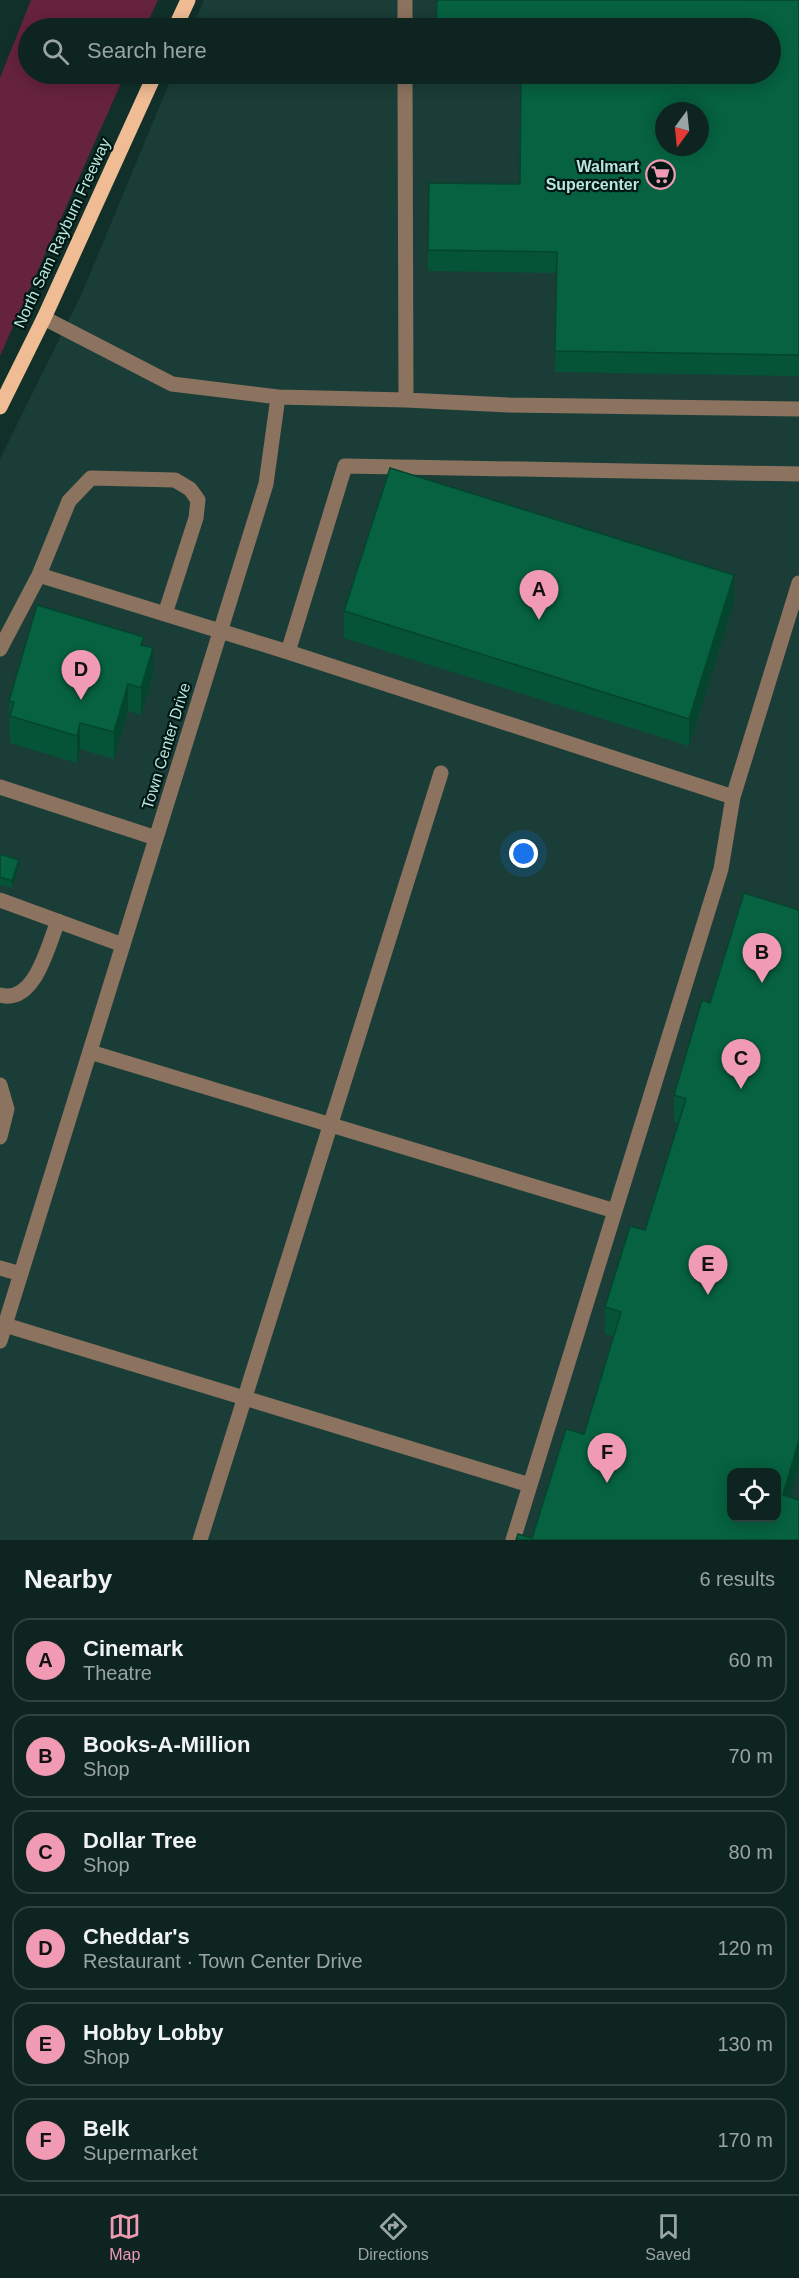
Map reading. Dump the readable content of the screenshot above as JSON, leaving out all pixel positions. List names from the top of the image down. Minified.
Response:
{"streets":{"main road":["North Sam Rayburn Freeway"],"street":["Town Center Drive"]},"places":{"supermarket":["Walmart Supercenter"]},"north":"bottom","page":{"search":"Search here","pins":["A","D","B","C","E","F"],"heading":["Nearby","6 results"],"list":[{"mark":"A","name":"Cinemark","note":"Theatre","value":"60 m"},{"mark":"B","name":"Books-A-Million","note":"Shop","value":"70 m"},{"mark":"C","name":"Dollar Tree","note":"Shop","value":"80 m"},{"mark":"D","name":"Cheddar's","note":"Restaurant · Town Center Drive","value":"120 m"},{"mark":"E","name":"Hobby Lobby","note":"Shop","value":"130 m"},{"mark":"F","name":"Belk","note":"Supermarket","value":"170 m"}],"nav":["Map","Directions","Saved"]}}
